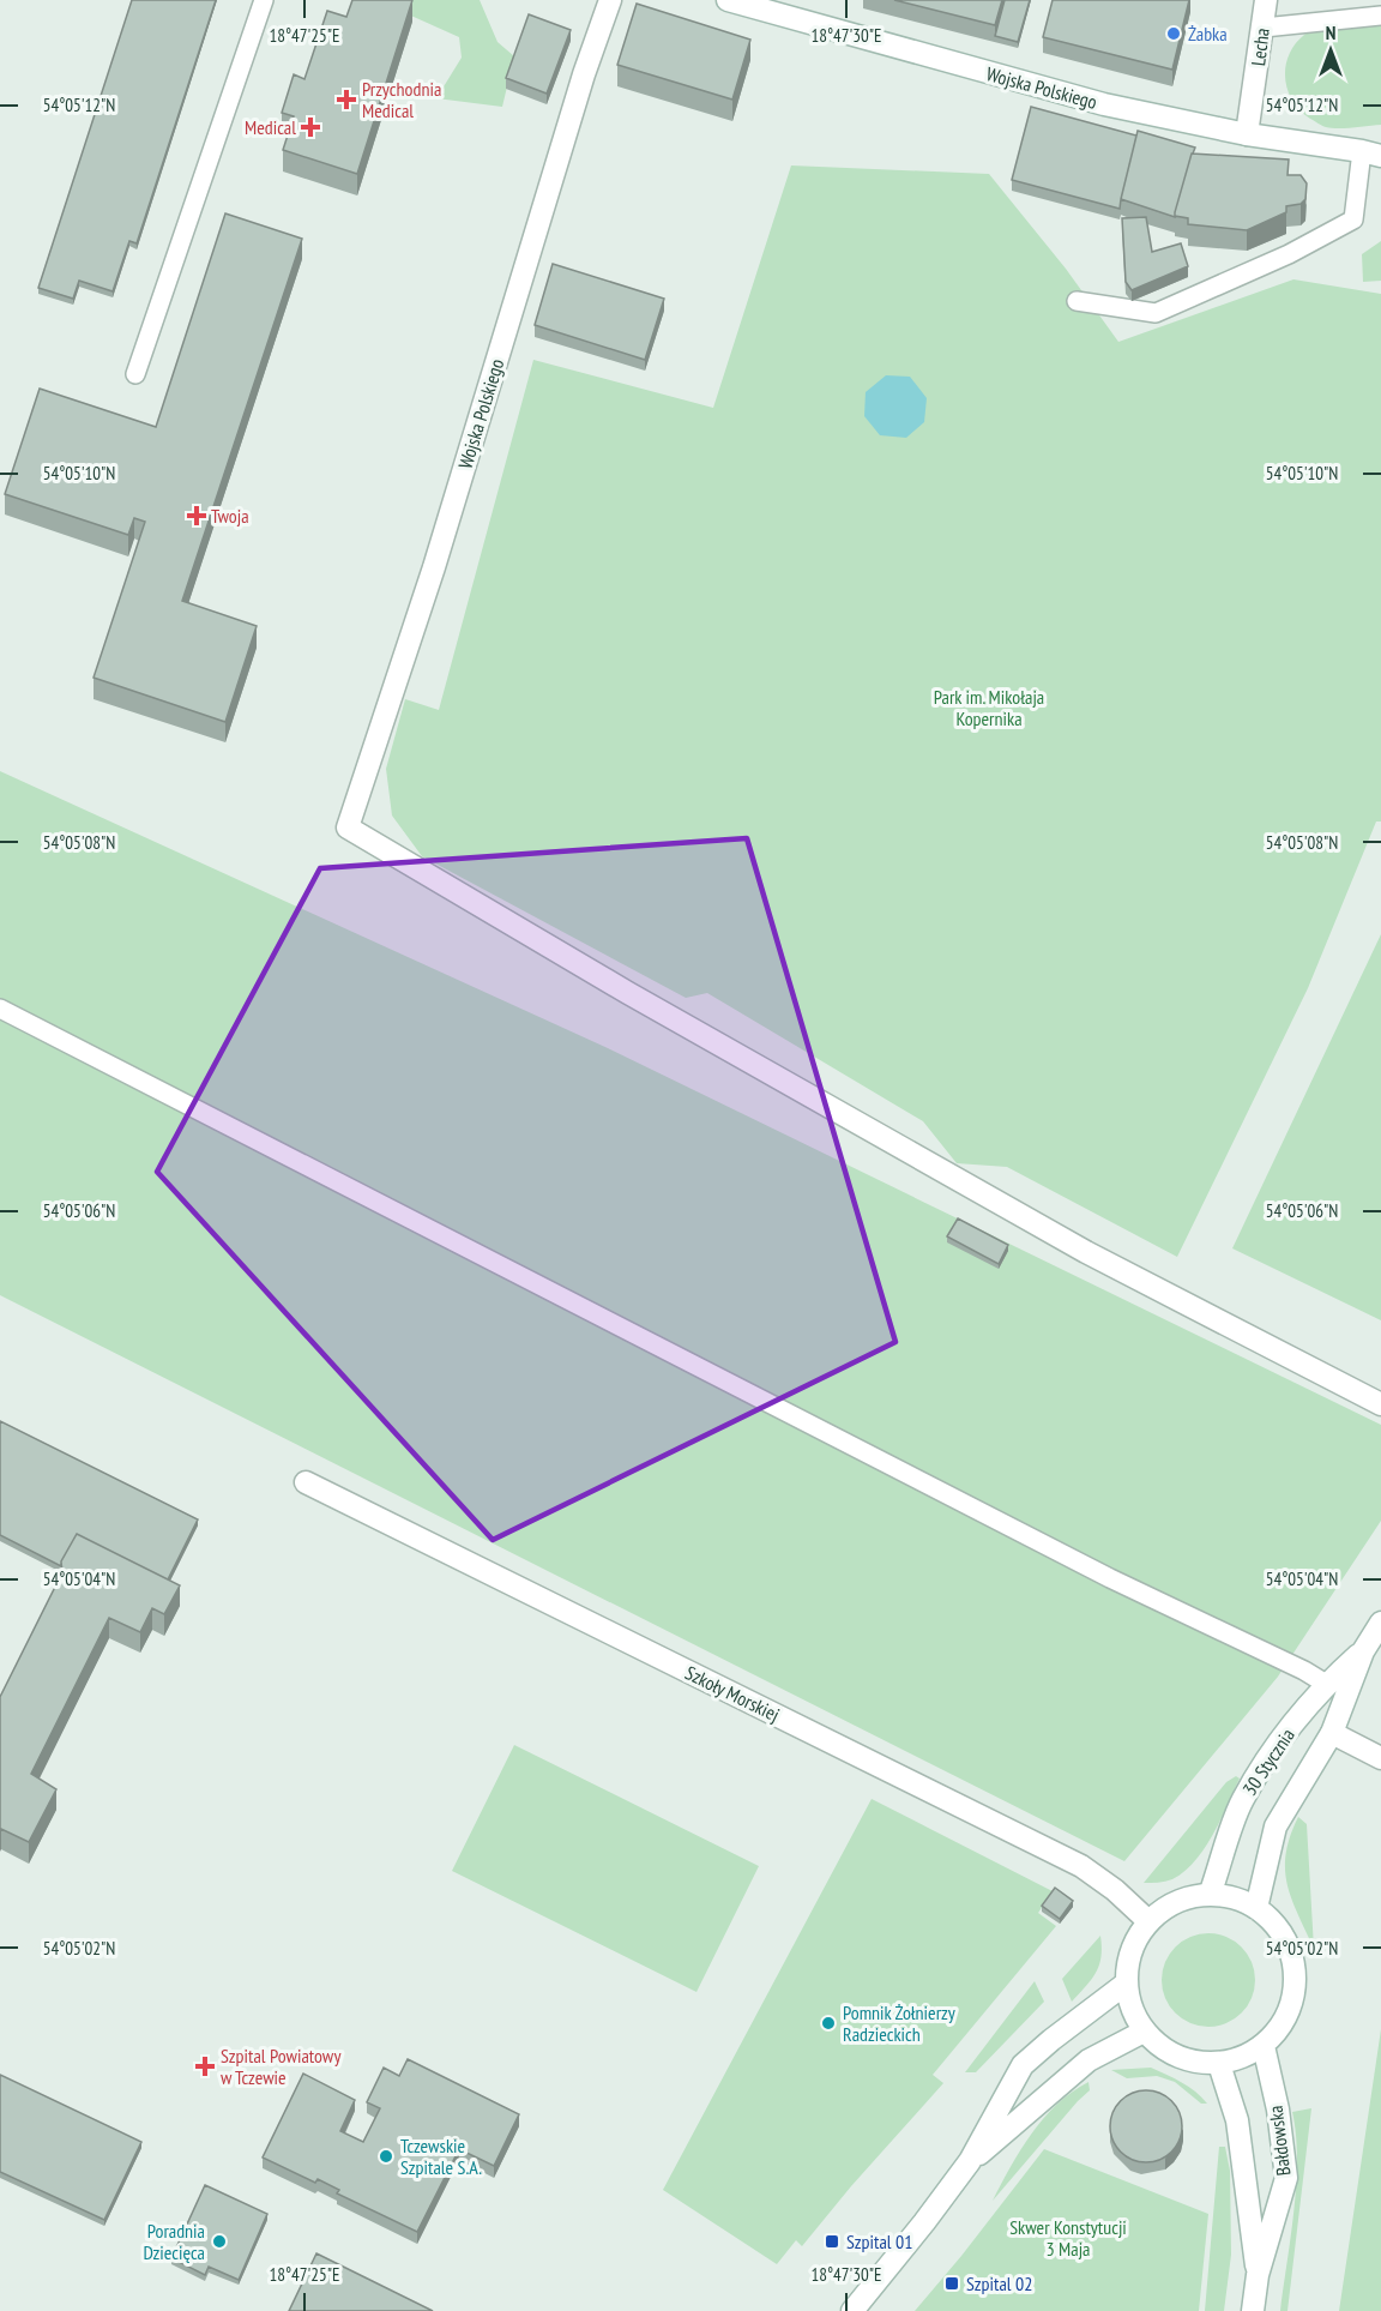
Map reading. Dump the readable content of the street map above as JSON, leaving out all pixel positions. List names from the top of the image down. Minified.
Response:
{"streets":{"street":["Lecha","Wojska Polskiego","Szkoły Morskiej","30 Stycznia","Bałdowska"]},"crossings":[["Lecha","Wojska Polskiego"],["Szkoły Morskiej","30 Stycznia"],["Szkoły Morskiej","Bałdowska"],["30 Stycznia","Bałdowska"]],"parks":["Park im. Mikołaja Kopernika","Skwer Konstytucji 3 Maja"],"places":{"other":["Żabka","Pomnik Żołnierzy Radzieckich","Tczewskie Szpitale S.A.","Poradnia Dziecięca"],"health":["Przychodnia Medical","Medical","Twoja","Szpital Powiatowy w Tczewie"],"transit":["Szpital 01","Szpital 02"]},"north":"top","coordinates":["18°47'25\"E","18°47'30\"E","54°05'12\"N","54°05'10\"N","54°05'08\"N","54°05'06\"N","54°05'04\"N","54°05'02\"N"]}
